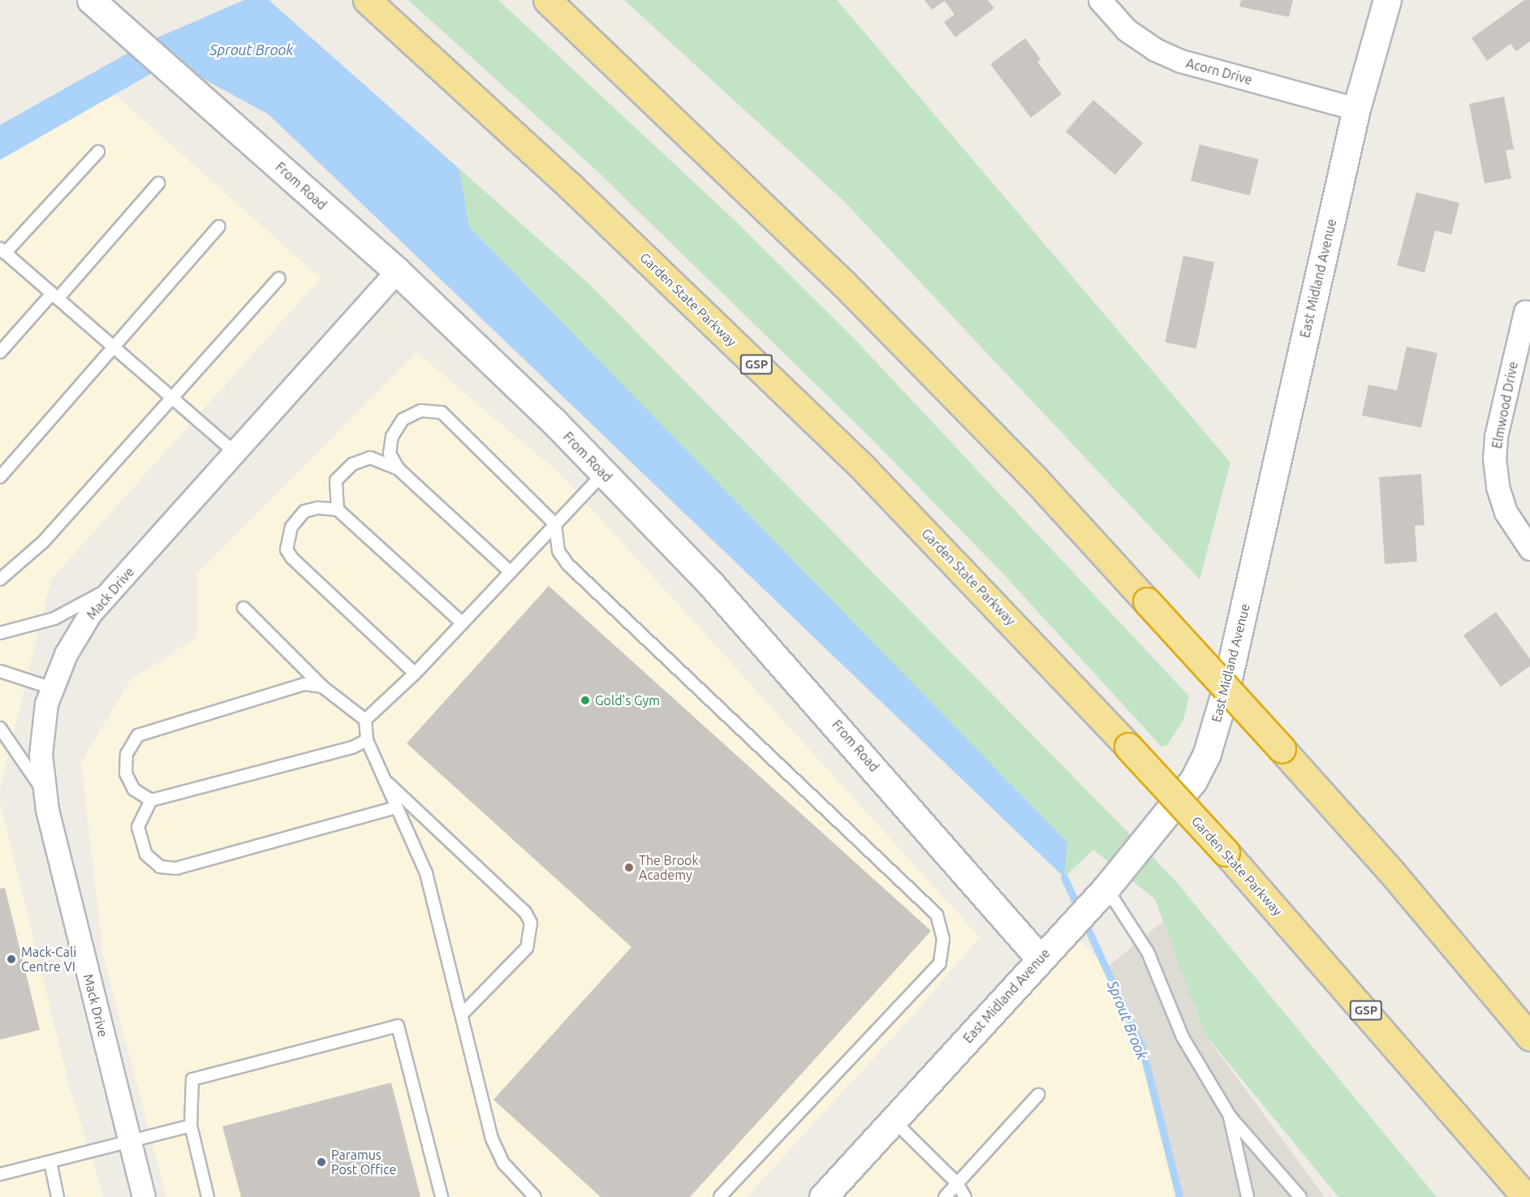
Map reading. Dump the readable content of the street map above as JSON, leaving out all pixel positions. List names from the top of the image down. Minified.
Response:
{"streets":{"highway":["Garden State Parkway","GSP"],"street":["Acorn Drive","From Road","East Midland Avenue","Elmwood Drive","Mack Drive"]},"crossings":[["Acorn Drive","East Midland Avenue"],["From Road","East Midland Avenue"],["From Road","Mack Drive"]],"water":["Sprout Brook"],"places":["Gold's Gym","The Brook Academy","Mack-Cali Centre VI","Paramus Post Office"]}
